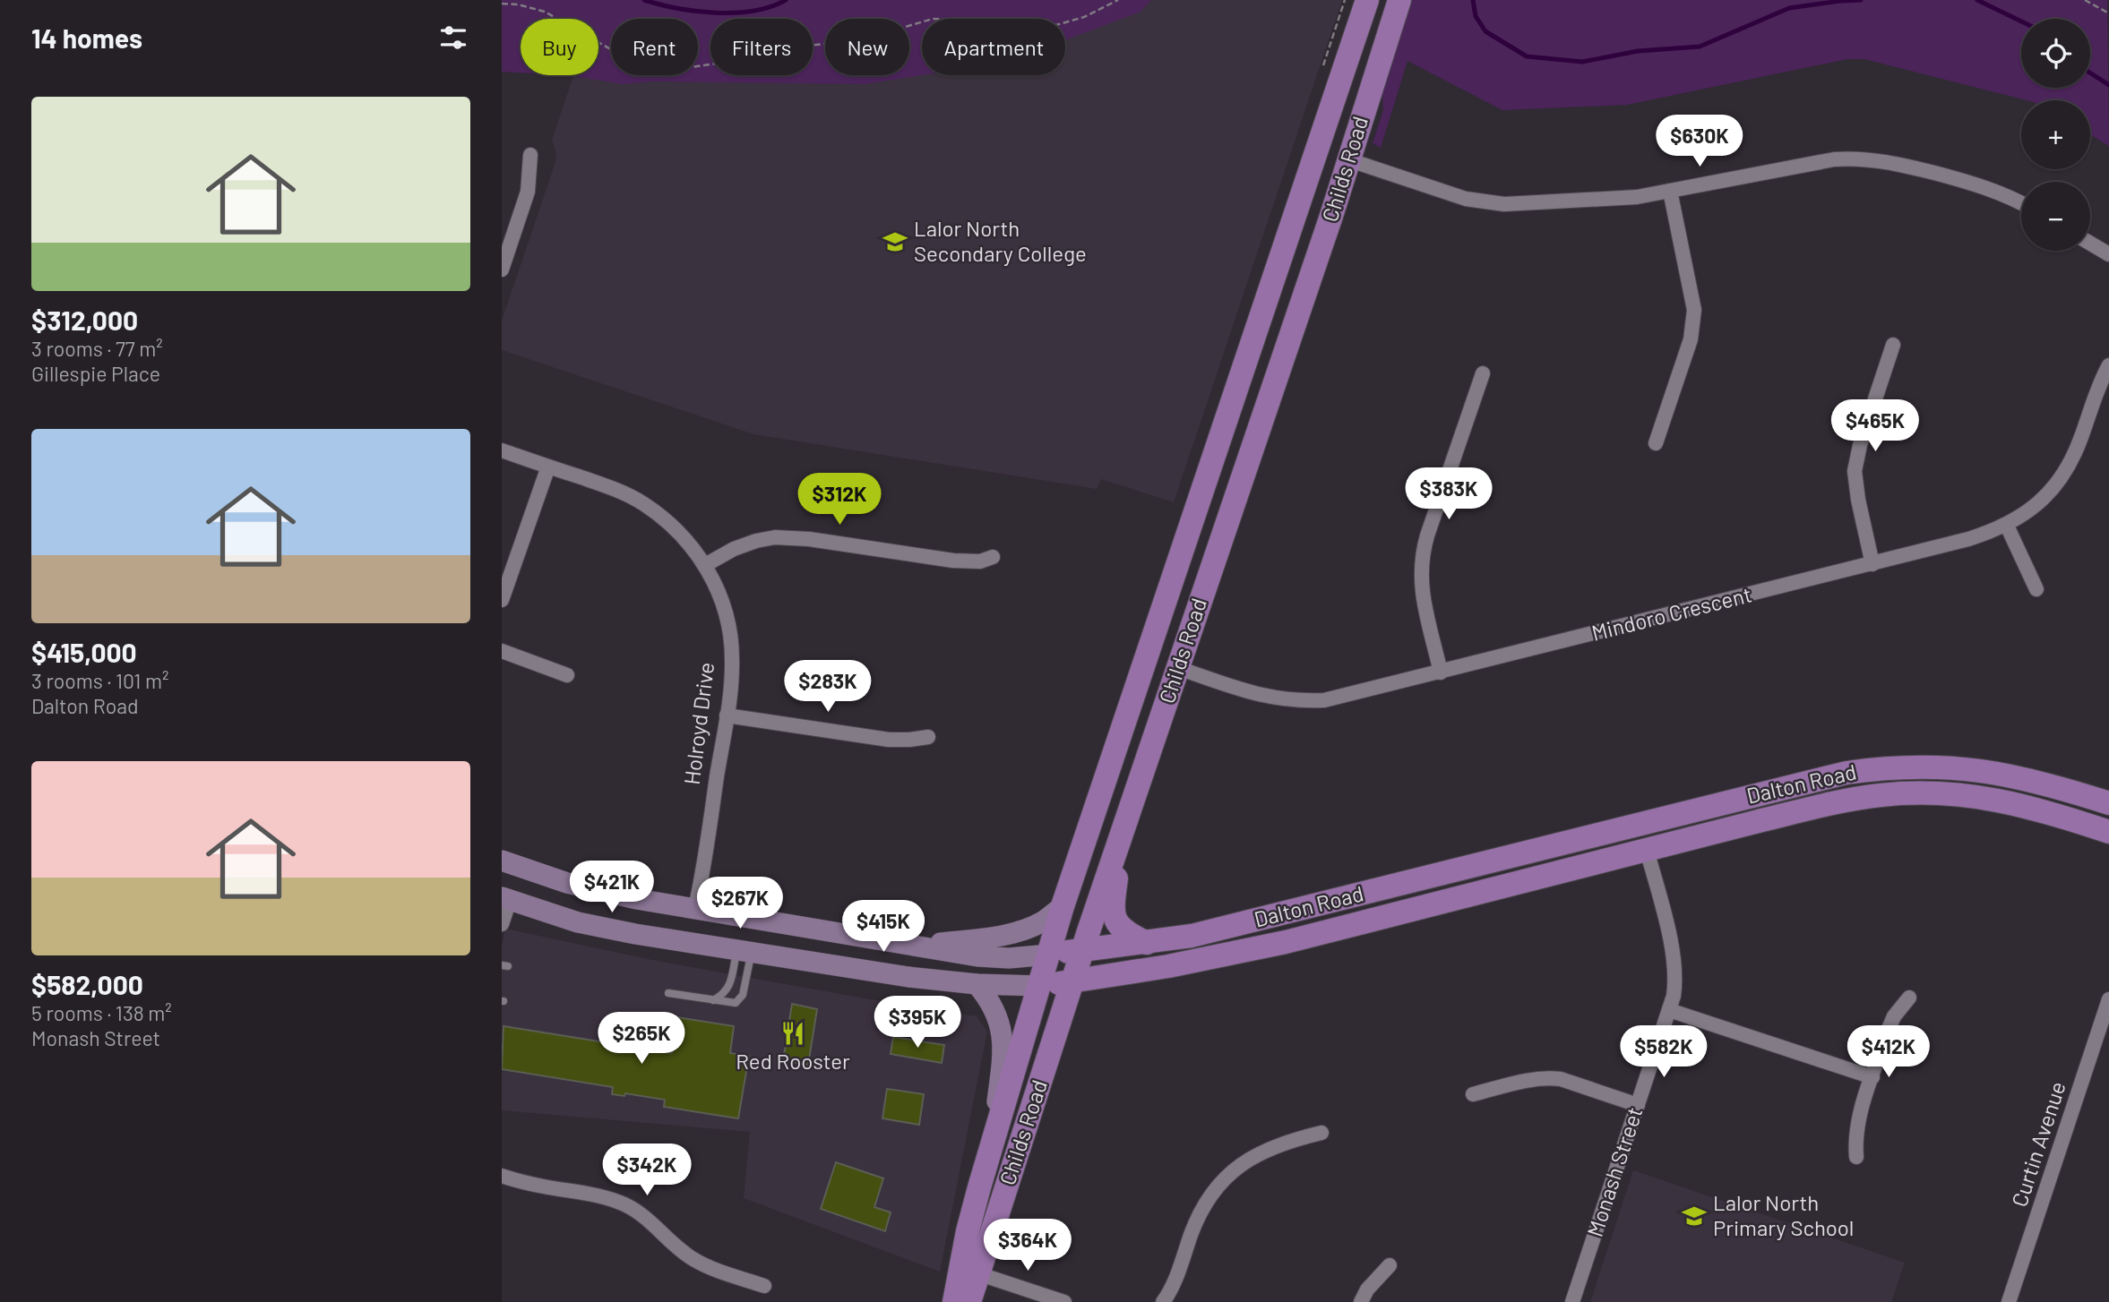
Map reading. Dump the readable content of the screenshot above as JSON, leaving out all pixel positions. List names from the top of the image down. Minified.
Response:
{"streets":{"main road":["Childs Road","Mindoro Crescent","Holroyd Drive","Dalton Road","Monash Street"],"street":["Curtin Avenue"]},"crossings":[["Childs Road","Mindoro Crescent"],["Childs Road","Dalton Road"],["Holroyd Drive","Dalton Road"],["Dalton Road","Monash Street"]],"places":{"school or university":["Lalor North Secondary College","Lalor North Primary School"],"restaurant":["Red Rooster"]},"page":{"heading":"14 homes","map_buttons":["+","−"],"chip":["Buy","Rent","Filters","New","Apartment"],"list":[{"name":"$312,000","note":"3 rooms · 77 m² · Gillespie Place"},{"name":"$415,000","note":"3 rooms · 101 m² · Dalton Road"},{"name":"$582,000","note":"5 rooms · 138 m² · Monash Street"}],"price":["$630K","$465K","$383K","$312K","$283K","$421K","$267K","$415K","$395K","$265K","$582K","$412K","$342K","$364K"]}}
